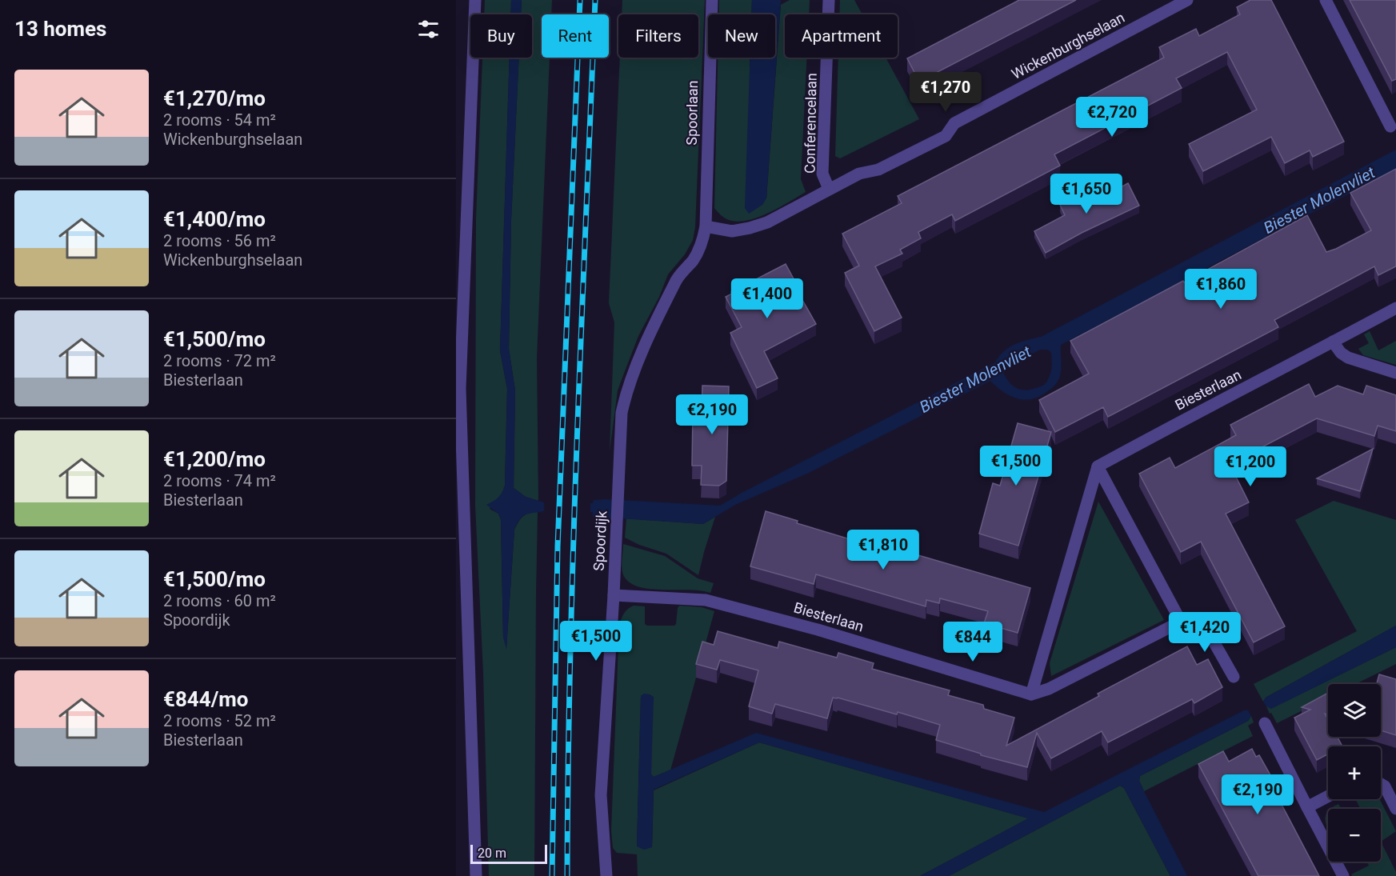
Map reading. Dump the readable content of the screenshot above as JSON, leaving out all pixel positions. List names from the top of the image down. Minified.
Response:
{"streets":{"street":["Wickenburghselaan","Spoorlaan","Conferencelaan","Biesterlaan","Spoordijk"]},"crossings":[["Wickenburghselaan","Spoorlaan"],["Wickenburghselaan","Conferencelaan"],["Wickenburghselaan","Spoordijk"],["Spoorlaan","Spoordijk"],["Biesterlaan","Spoordijk"]],"water":["Biester Molenvliet"],"scale_bar":"20 m","page":{"heading":"13 homes","chip":["Buy","Rent","Filters","New","Apartment"],"list":[{"name":"€1,270/mo","note":"2 rooms · 54 m² · Wickenburghselaan"},{"name":"€1,400/mo","note":"2 rooms · 56 m² · Wickenburghselaan"},{"name":"€1,500/mo","note":"2 rooms · 72 m² · Biesterlaan"},{"name":"€1,200/mo","note":"2 rooms · 74 m² · Biesterlaan"},{"name":"€1,500/mo","note":"2 rooms · 60 m² · Spoordijk"},{"name":"€844/mo","note":"2 rooms · 52 m² · Biesterlaan"}],"price":["€1,270","€2,720","€1,650","€1,860","€1,400","€2,190","€1,500","€1,200","€1,810","€1,420","€1,500","€844","€2,190"],"map_buttons":["+","−"],"scale":"20 m"}}
